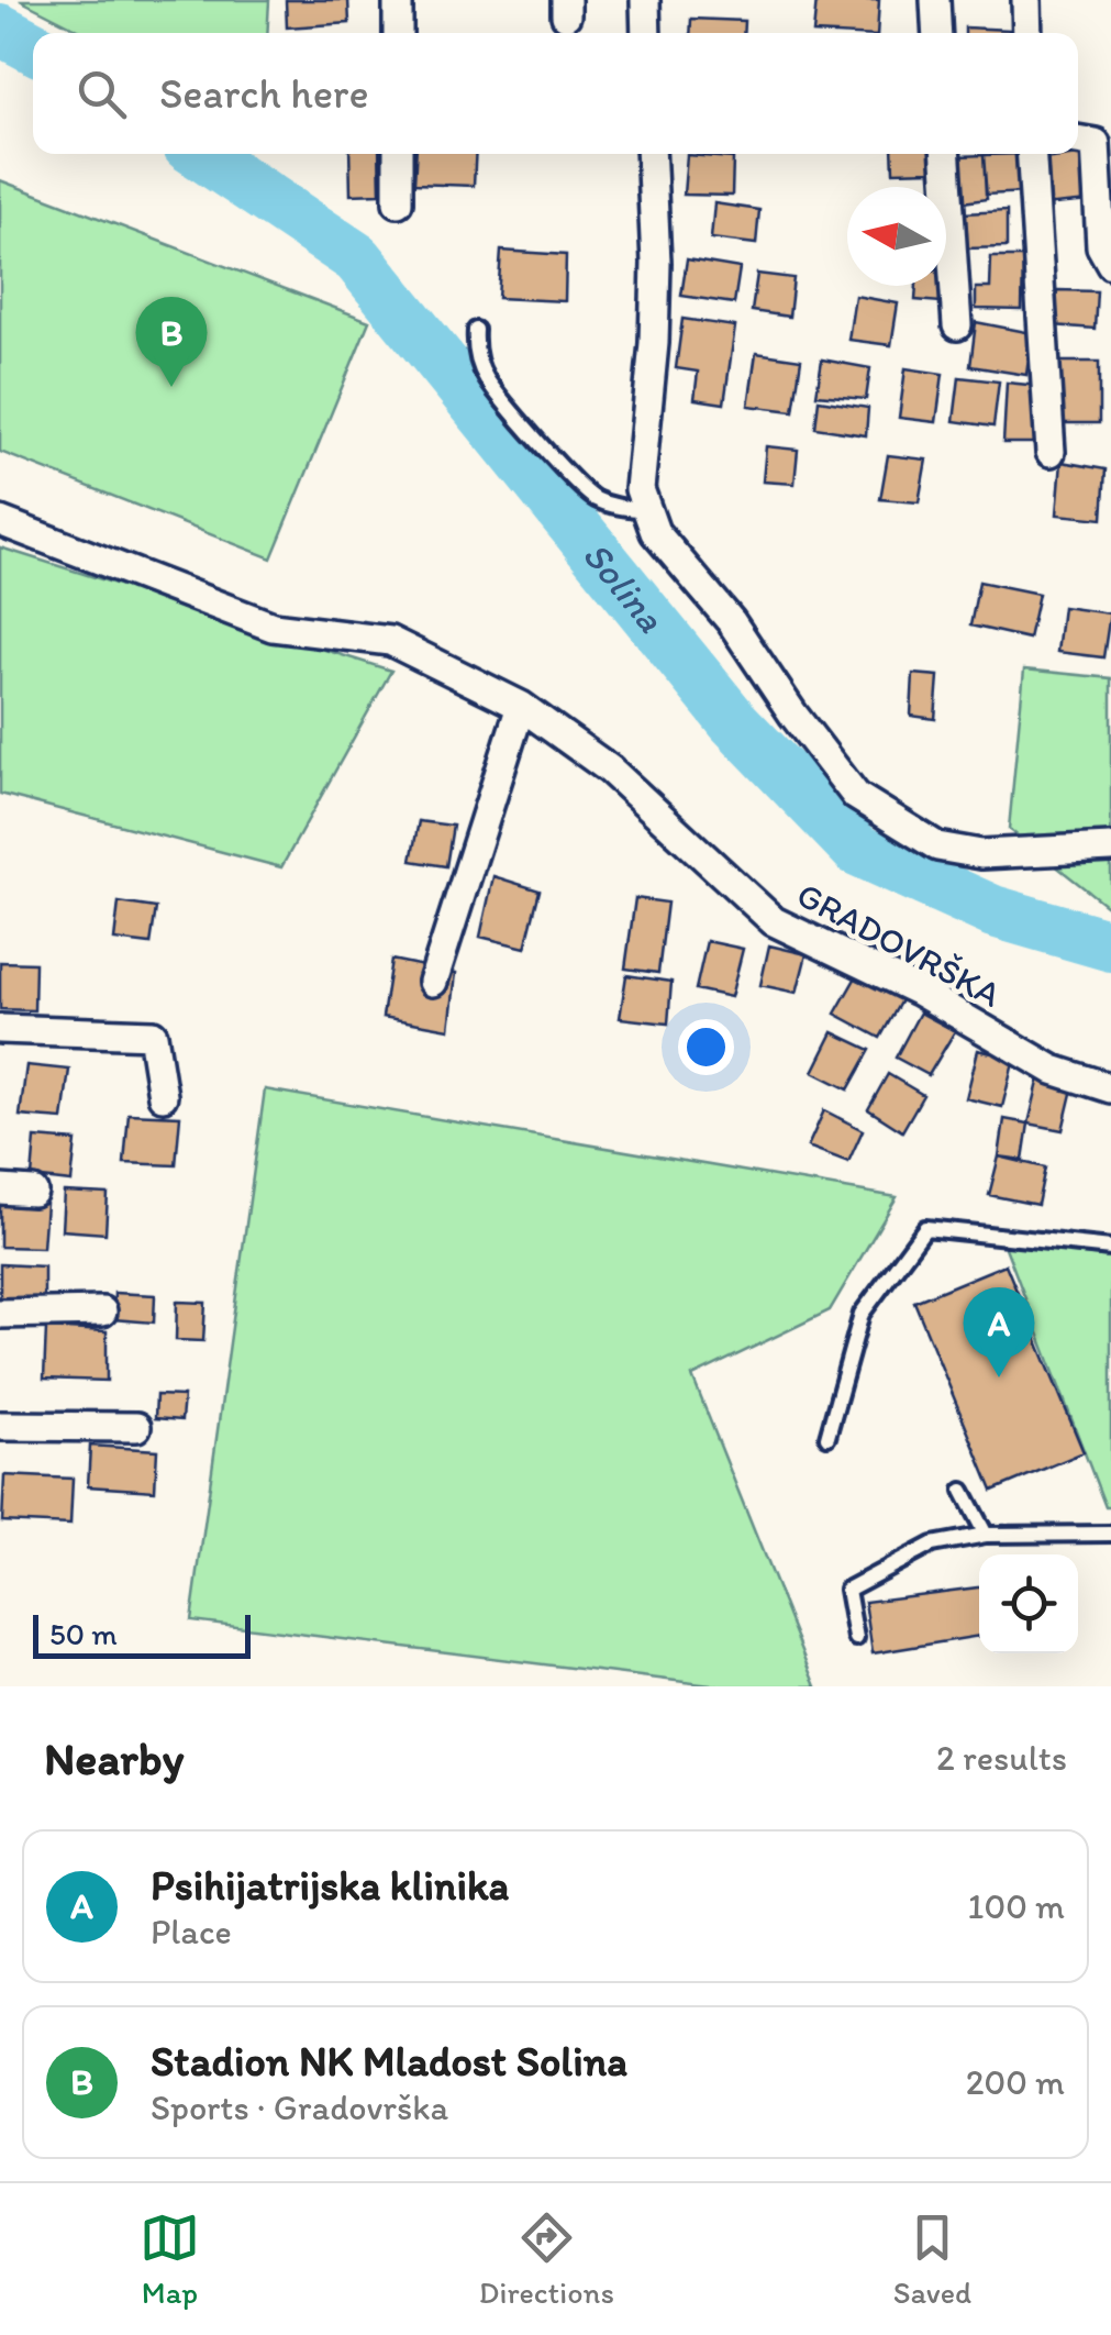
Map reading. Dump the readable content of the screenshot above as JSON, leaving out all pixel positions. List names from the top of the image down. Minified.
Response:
{"streets":{"street":["GRADOVRŠKA"]},"water":["Solina"],"scale_bar":"50 m","north":"left","page":{"search":"Search here","pins":["B","A"],"scale":"50 m","heading":["Nearby","2 results"],"list":[{"mark":"A","name":"Psihijatrijska klinika","note":"Place","value":"100 m"},{"mark":"B","name":"Stadion NK Mladost Solina","note":"Sports · Gradovrška","value":"200 m"}],"nav":["Map","Directions","Saved"]}}
